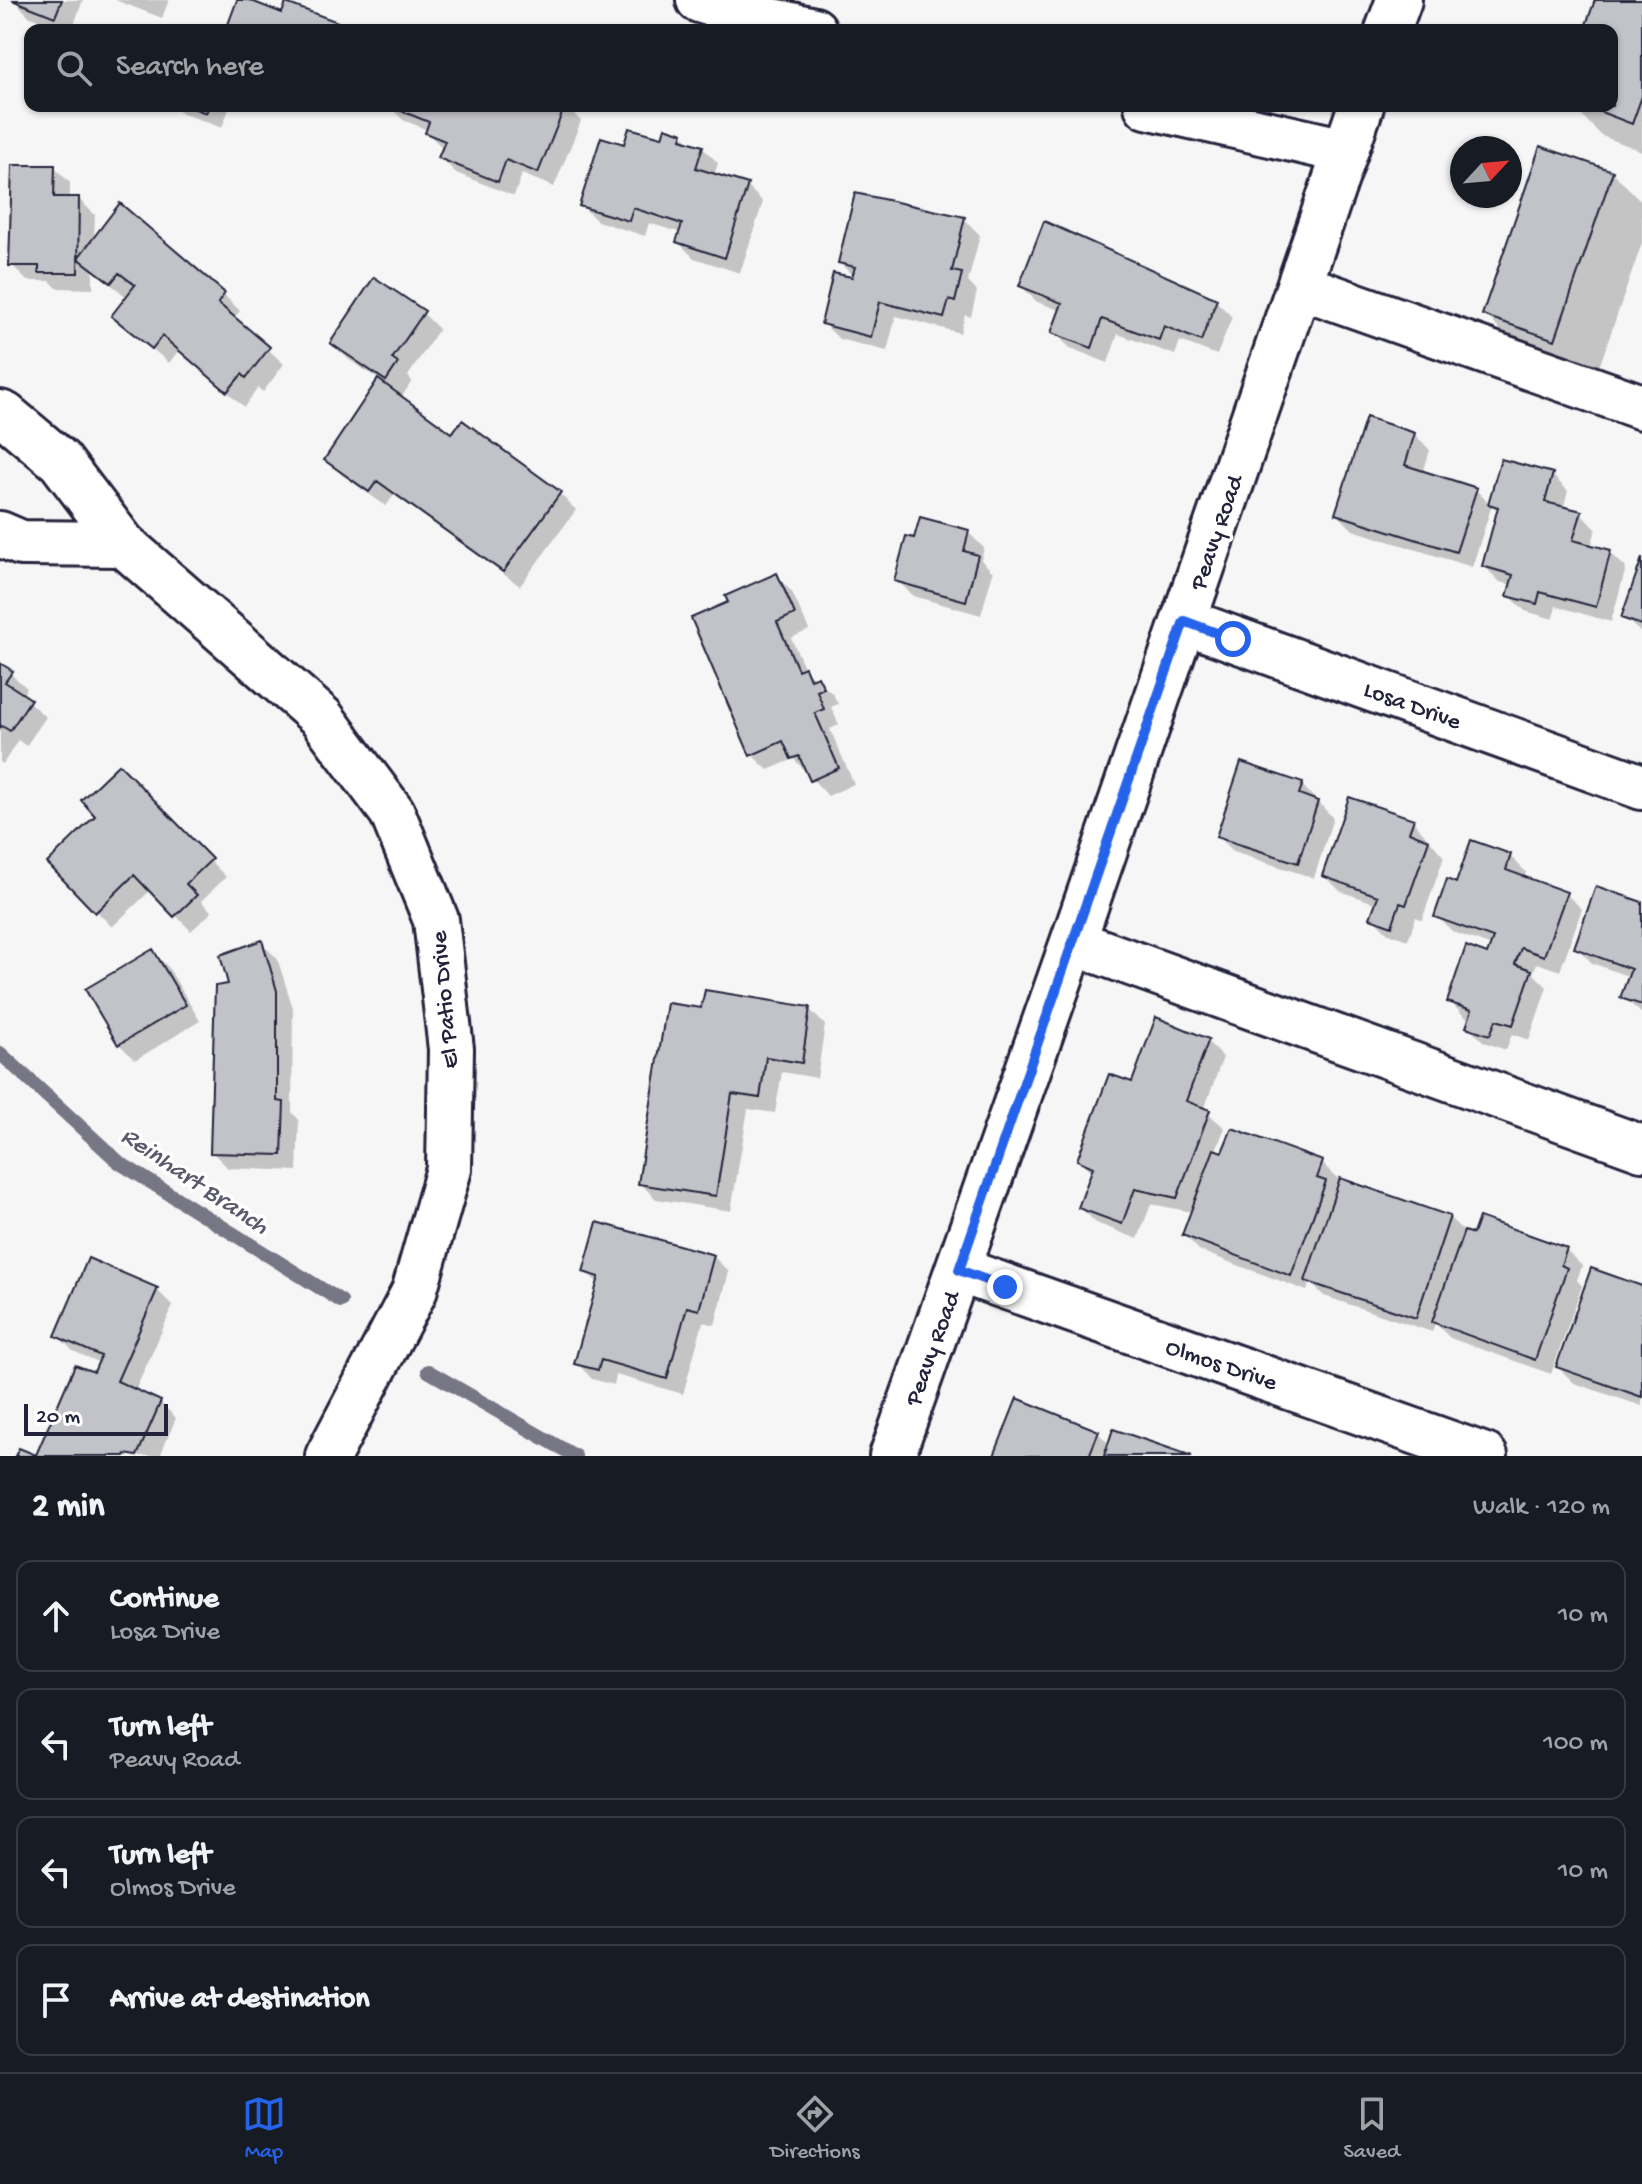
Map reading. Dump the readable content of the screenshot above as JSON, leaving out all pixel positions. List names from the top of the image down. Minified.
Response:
{"streets":{"street":["Peavy Road","Losa Drive","El Patio Drive","Olmos Drive"]},"crossings":[["Peavy Road","Losa Drive"],["Peavy Road","Olmos Drive"]],"water":["Reinhart Branch"],"scale_bar":"20 m","north":"top right","page":{"search":"Search here","scale":"20 m","heading":["2 min","Walk · 120 m"],"list":[["Continue","Losa Drive","10 m"],["Turn left","Peavy Road","100 m"],["Turn left","Olmos Drive","10 m"],"Arrive at destination"],"nav":["Map","Directions","Saved"]}}
